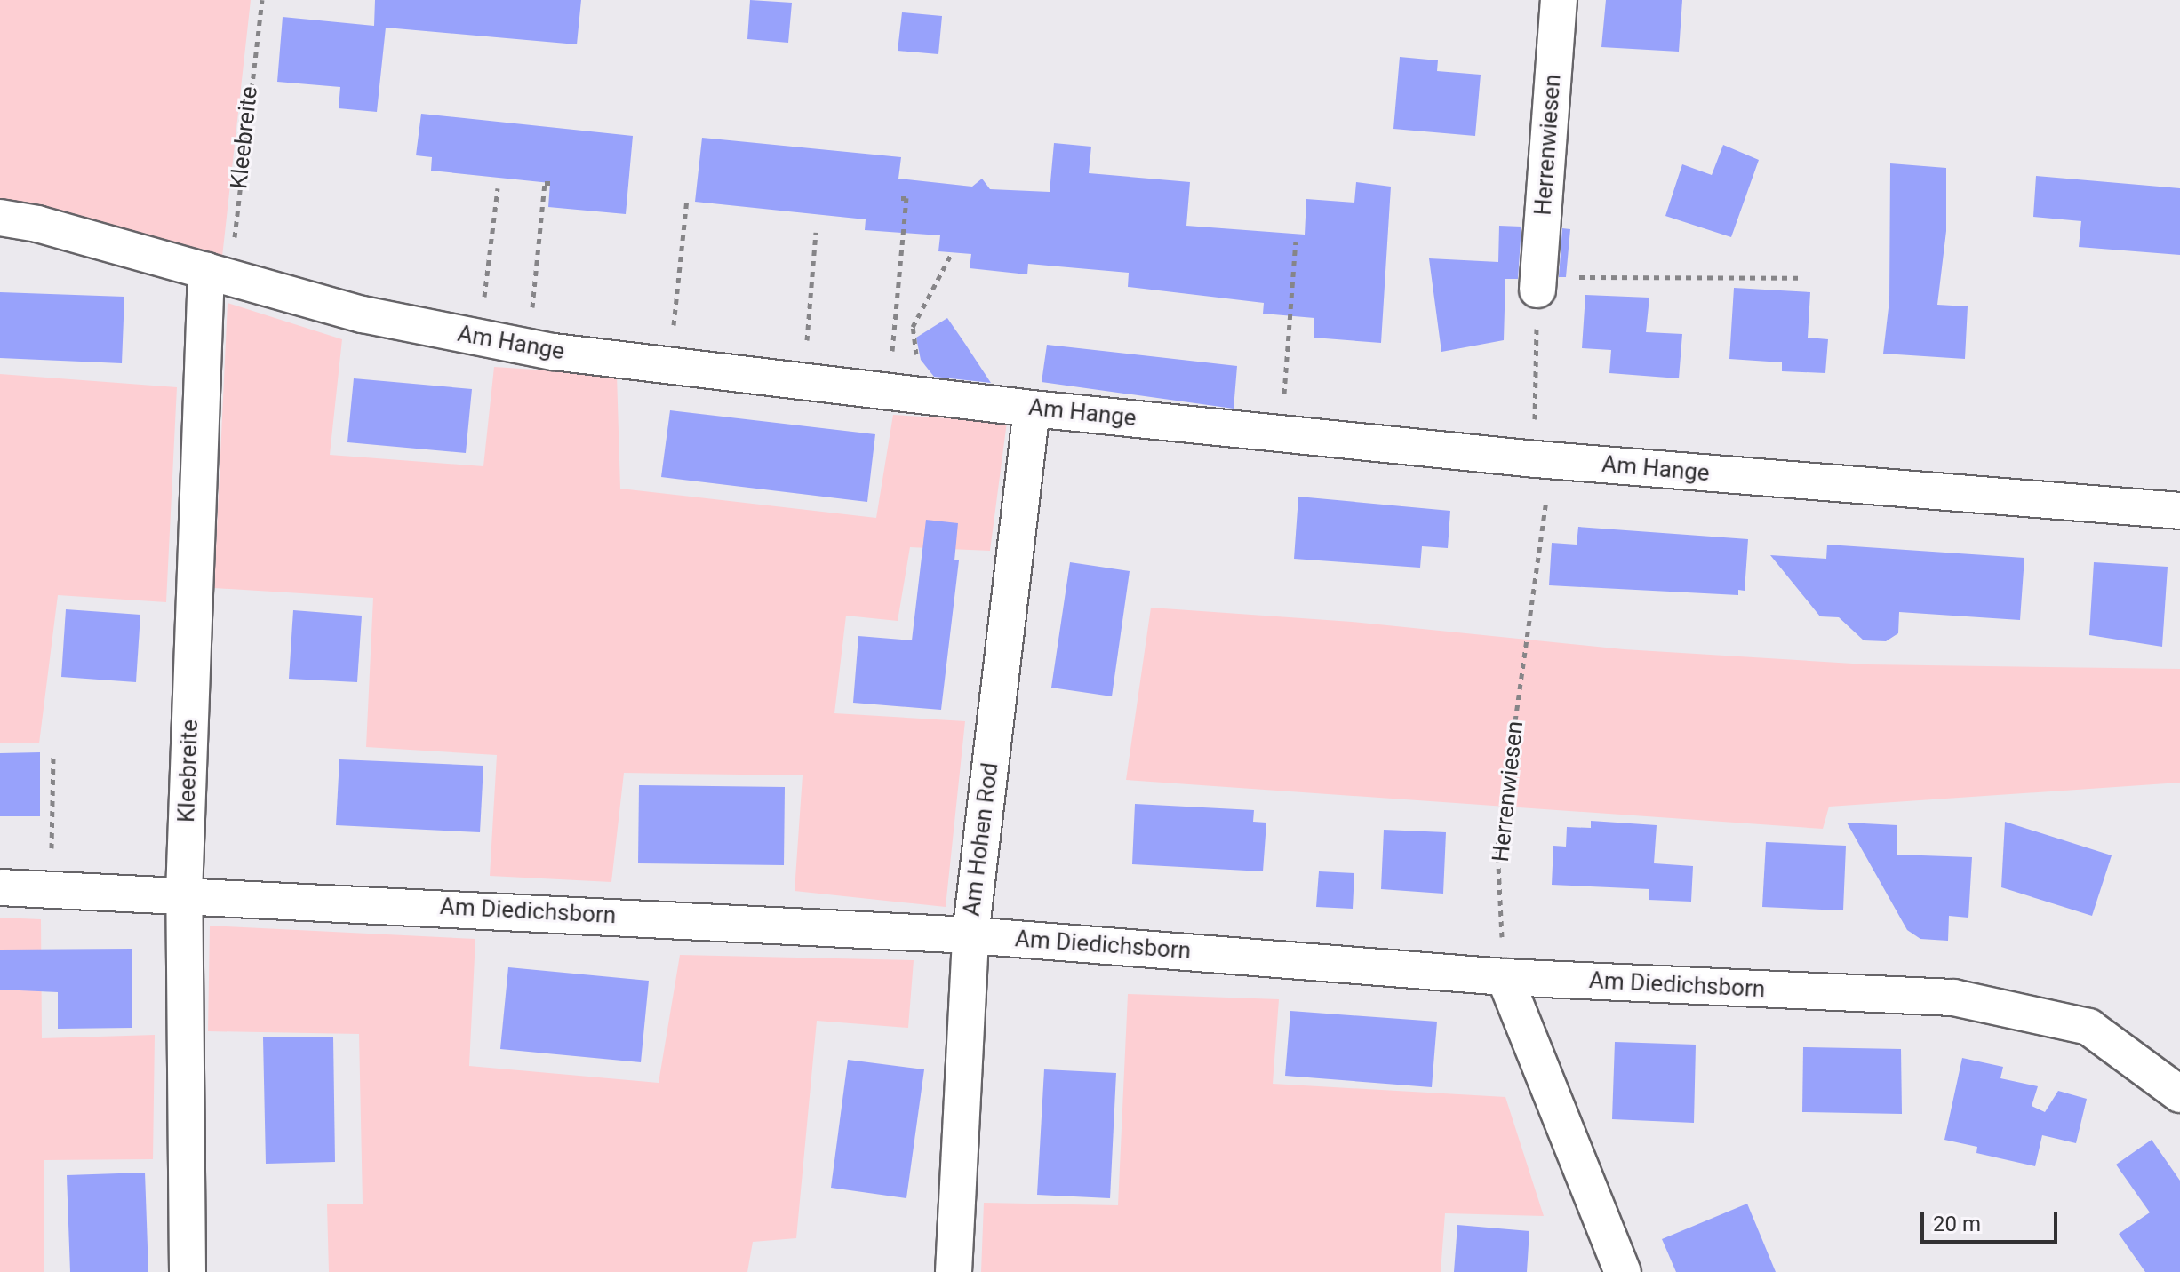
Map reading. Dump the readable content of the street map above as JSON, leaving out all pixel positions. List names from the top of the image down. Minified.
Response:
{"streets":{"street":["Kleebreite","Herrenwiesen","Am Hange","Am Hohen Rod","Am Diedichsborn"]},"crossings":[["Kleebreite","Am Hange"],["Kleebreite","Am Diedichsborn"],["Herrenwiesen","Am Hange"],["Herrenwiesen","Am Diedichsborn"],["Am Hange","Am Hohen Rod"],["Am Hohen Rod","Am Diedichsborn"]],"scale_bar":"20 m"}
